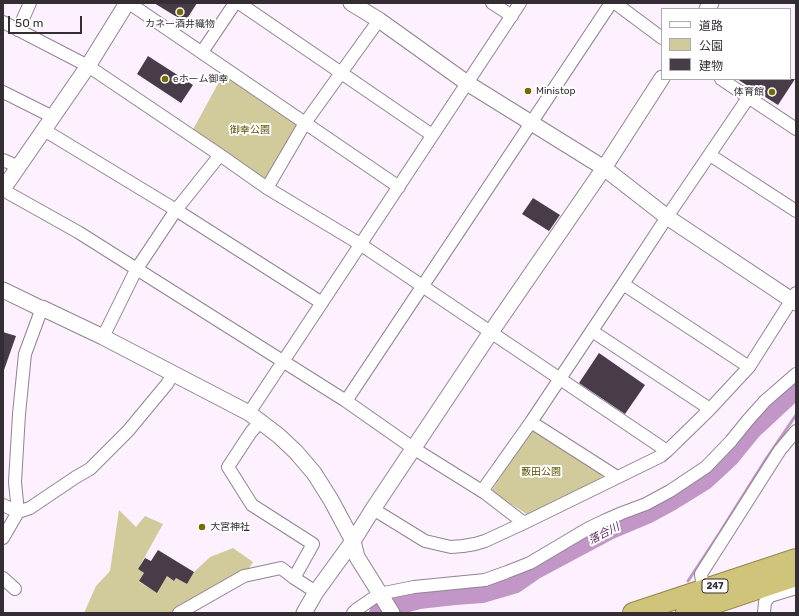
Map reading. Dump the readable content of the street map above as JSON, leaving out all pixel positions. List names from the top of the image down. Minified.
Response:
{"streets":{"highway":["247"]},"water":["落合川"],"parks":["御幸公園","藪田公園"],"places":["カネー酒井織物","eホーム御幸","Ministop","体育館","大宮神社"],"legend":["道路","公園","建物"],"scale_bar":"50 m"}
